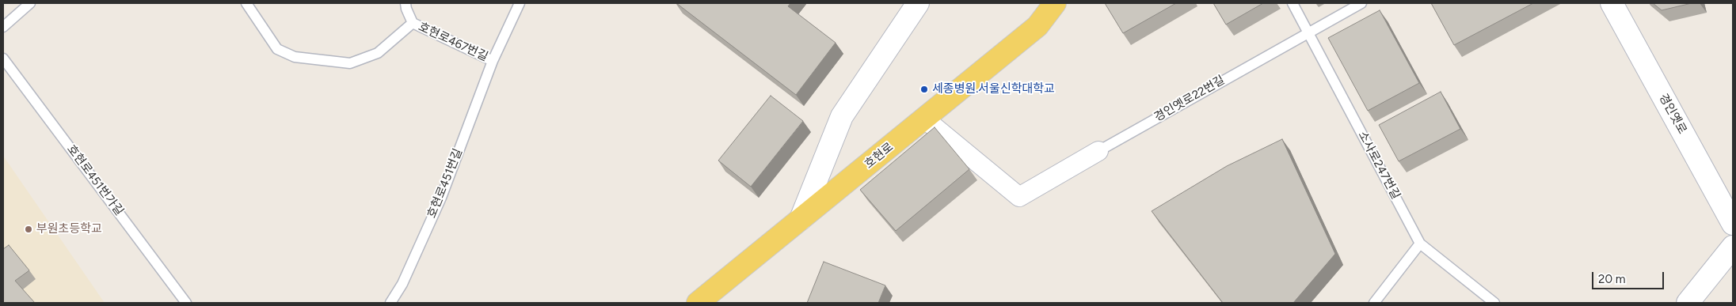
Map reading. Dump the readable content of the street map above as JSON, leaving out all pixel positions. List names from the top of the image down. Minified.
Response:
{"streets":{"main road":["호현로"],"street":["경인옛로22번길","경인옛로"],"lane":["호현로467번길","소사로247번길","호현로451번가길","호현로451번길"]},"crossings":[["호현로467번길","호현로451번길"],["경인옛로22번길","호현로"],["경인옛로22번길","소사로247번길"]],"places":["세종병원.서울신학대학교","부원초등학교"],"scale_bar":"20 m"}
